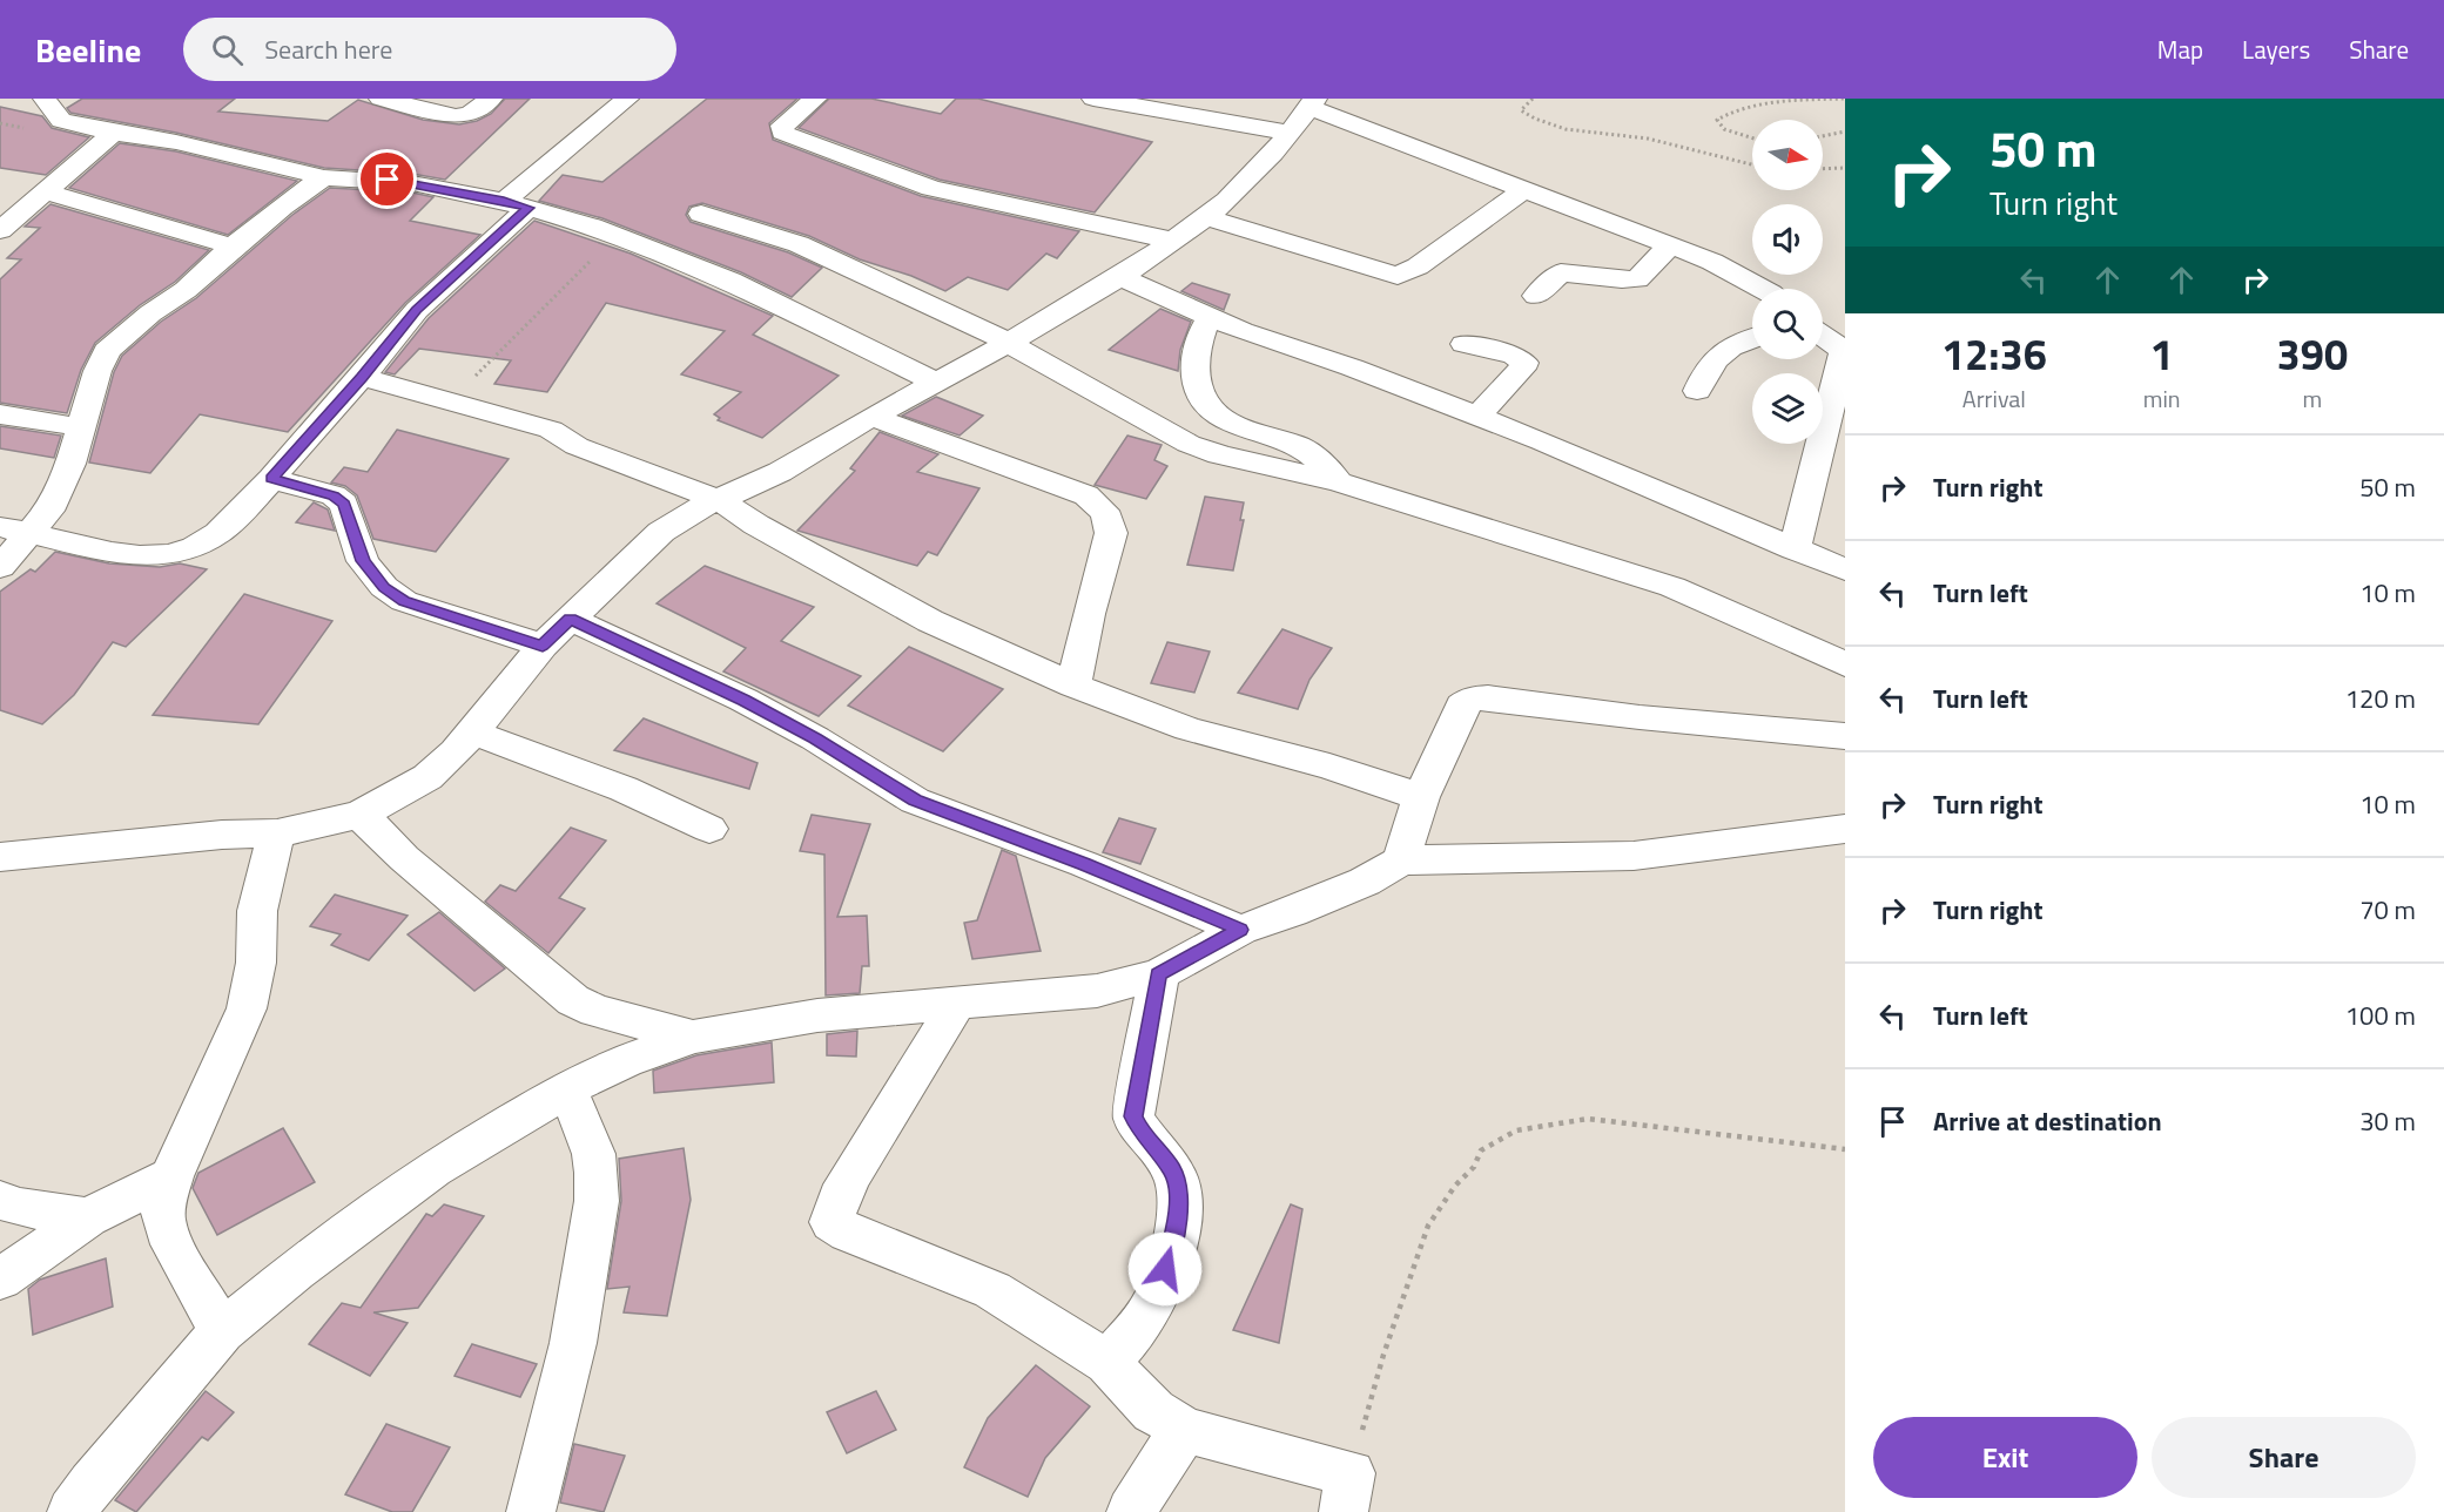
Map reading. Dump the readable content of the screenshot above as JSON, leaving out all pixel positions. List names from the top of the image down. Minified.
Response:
{"north":"right","page":{"header":"Beeline","search":"Search here","nav":["Map","Layers","Share"],"turn":["50 m","Turn right"],"eta":["12:36","Arrival","1","min","390","m"],"list":[{"name":"Turn right","value":"50 m"},{"name":"Turn left","value":"10 m"},{"name":"Turn left","value":"120 m"},{"name":"Turn right","value":"10 m"},{"name":"Turn right","value":"70 m"},{"name":"Turn left","value":"100 m"},{"name":"Arrive at destination","value":"30 m"}],"buttons":["Exit","Share"]}}
